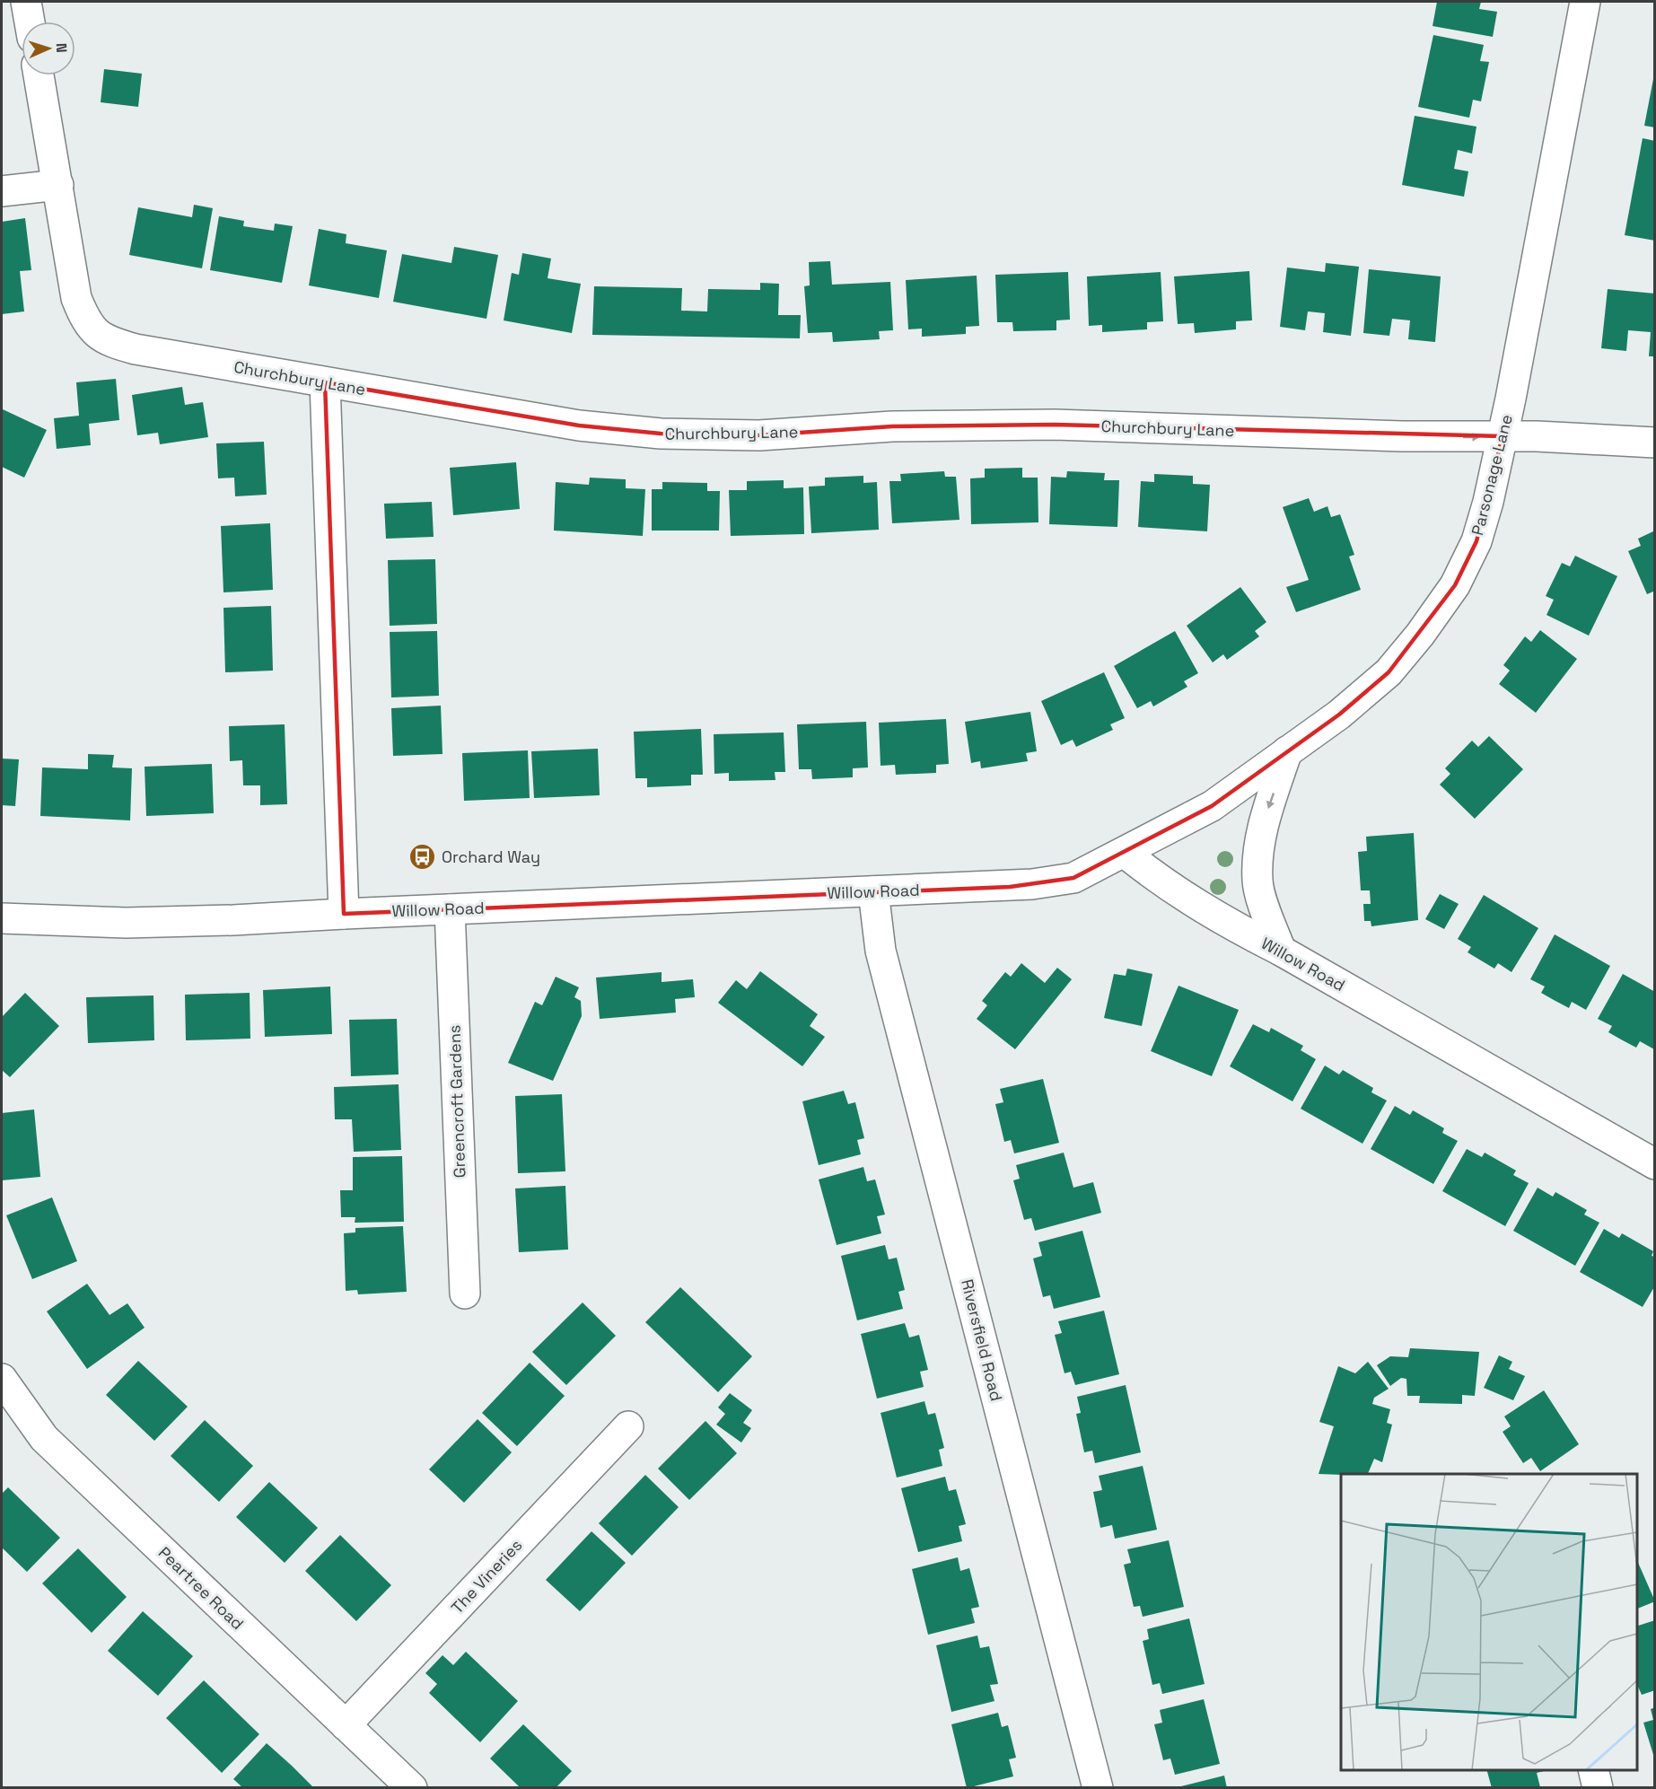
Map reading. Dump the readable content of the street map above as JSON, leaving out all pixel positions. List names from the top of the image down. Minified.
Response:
{"streets":{"street":["Churchbury Lane","Parsonage Lane","Willow Road","Greencroft Gardens","Riversfield Road","The Vineries","Peartree Road"]},"crossings":[["Churchbury Lane","Parsonage Lane"],["Parsonage Lane","Willow Road"],["Willow Road","Greencroft Gardens"],["Willow Road","Riversfield Road"],["The Vineries","Peartree Road"]],"one_way":["Churchbury Lane"],"places":{"bus stop":["Orchard Way"]},"north":"right"}
